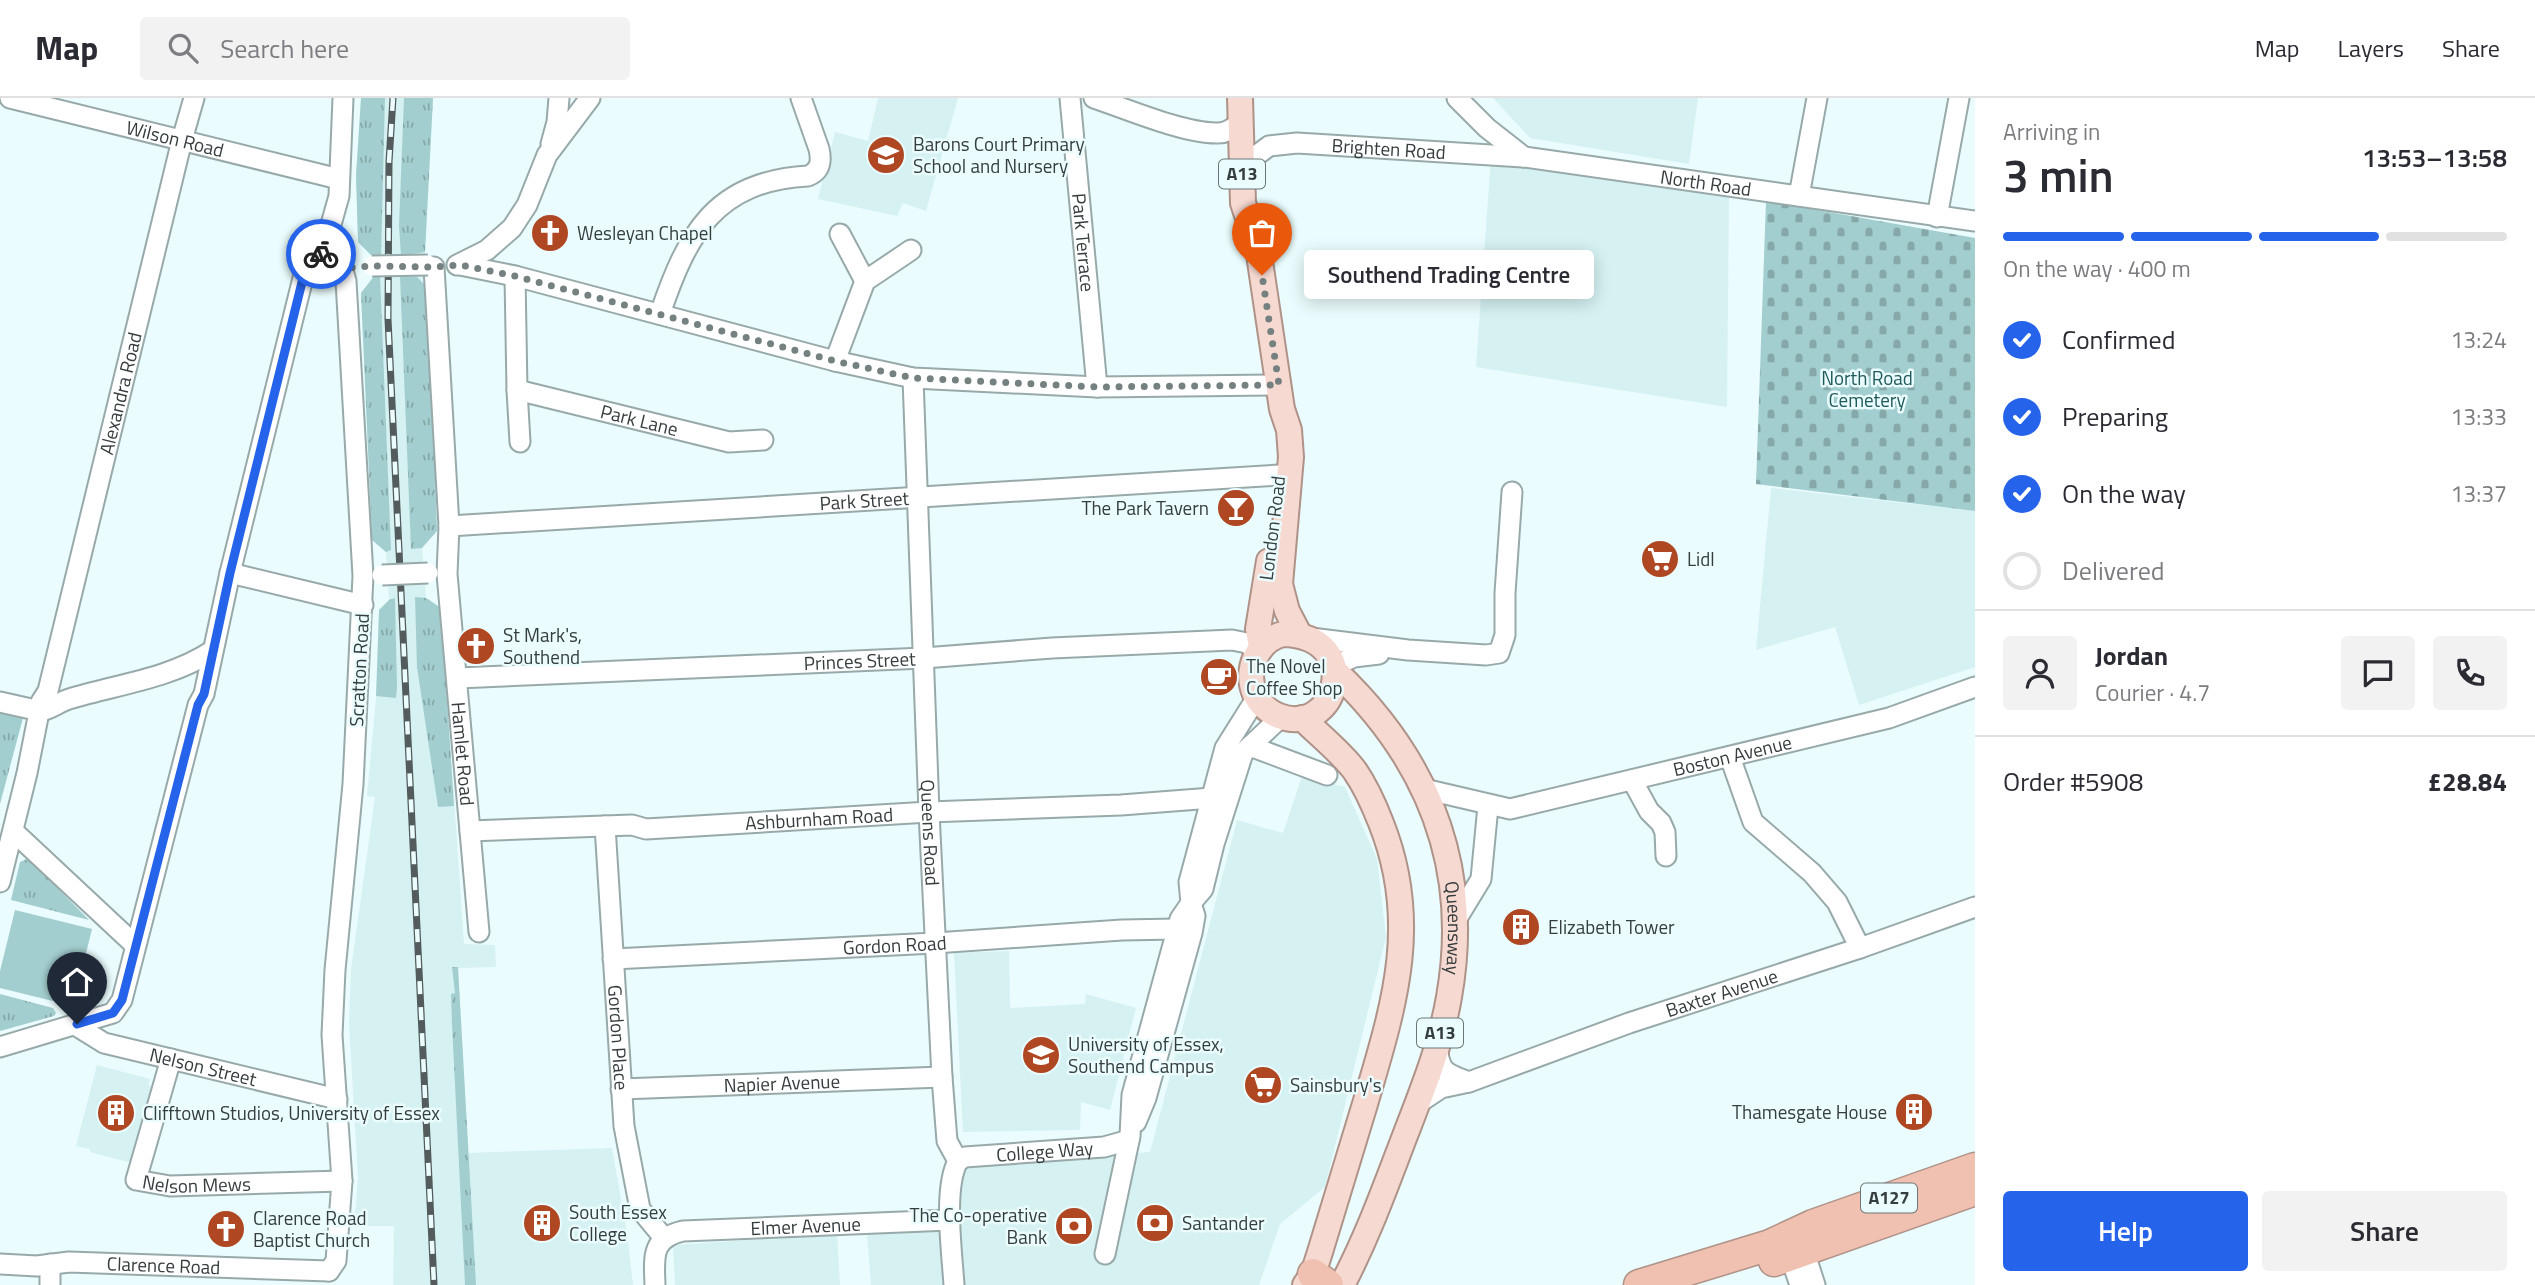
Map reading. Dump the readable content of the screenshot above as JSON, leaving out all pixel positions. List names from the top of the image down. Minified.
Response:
{"streets":{"highway":["A127"],"main road":["A13","London Road","Queensway"],"street":["Wilson Road","Brighten Road","North Road","Park Terrace","Alexandra Road","Park Lane","Park Street","Princes Street","Scratton Road","Hamlet Road","Boston Avenue","Ashburnham Road","Queens Road","Gordon Road","Baxter Avenue","Gordon Place","Nelson Street","Napier Avenue","College Way","Nelson Mews","Elmer Avenue","Clarence Road"]},"crossings":[["Wilson Road","Alexandra Road"],["Brighten Road","North Road"],["Brighten Road","London Road"],["A13","London Road"],["A13","Princes Street"],["A13","Queensway"],["Park Street","London Road"],["Park Street","Hamlet Road"],["Park Street","Queens Road"],["London Road","Princes Street"],["London Road","Queensway"],["Princes Street","Hamlet Road"],["Princes Street","Queens Road"],["Princes Street","Queensway"],["Scratton Road","Nelson Street"],["Scratton Road","Nelson Mews"],["Scratton Road","Clarence Road"],["Hamlet Road","Ashburnham Road"],["Boston Avenue","Queensway"],["Ashburnham Road","Queens Road"],["Ashburnham Road","Gordon Place"],["Queens Road","Gordon Road"],["Queens Road","Napier Avenue"],["Queens Road","College Way"],["Queensway","Baxter Avenue"],["Gordon Road","Gordon Place"],["Gordon Place","Napier Avenue"],["Gordon Place","Elmer Avenue"],["Nelson Street","Nelson Mews"]],"parks":["North Road Cemetery"],"places":{"school or university":["Barons Court Primary School and Nursery","University of Essex, Southend Campus"],"church":["Wesleyan Chapel","St Mark's, Southend","Clarence Road Baptist Church"],"other":["Southend Trading Centre"],"bar":["The Park Tavern"],"supermarket":["Lidl","Sainsbury's"],"cafe":["The Novel Coffee Shop"],"building":["Elizabeth Tower","Thamesgate House","Clifftown Studios, University of Essex","South Essex College"],"bank":["Santander","The Co-operative Bank"]},"page":{"header":"Map","search":"Search here","nav":["Map","Layers","Share"],"heading":["3 min","Arriving in","13:53–13:58"],"panel":["Jordan","Courier · 4.7","Order #5908","£28.84"],"bar":"On the way · 400 m","bubble":"Southend Trading Centre","list":[["Confirmed","13:24"],["Preparing","13:33"],["On the way","13:37"],"Delivered"],"buttons":["Help","Share"]}}
